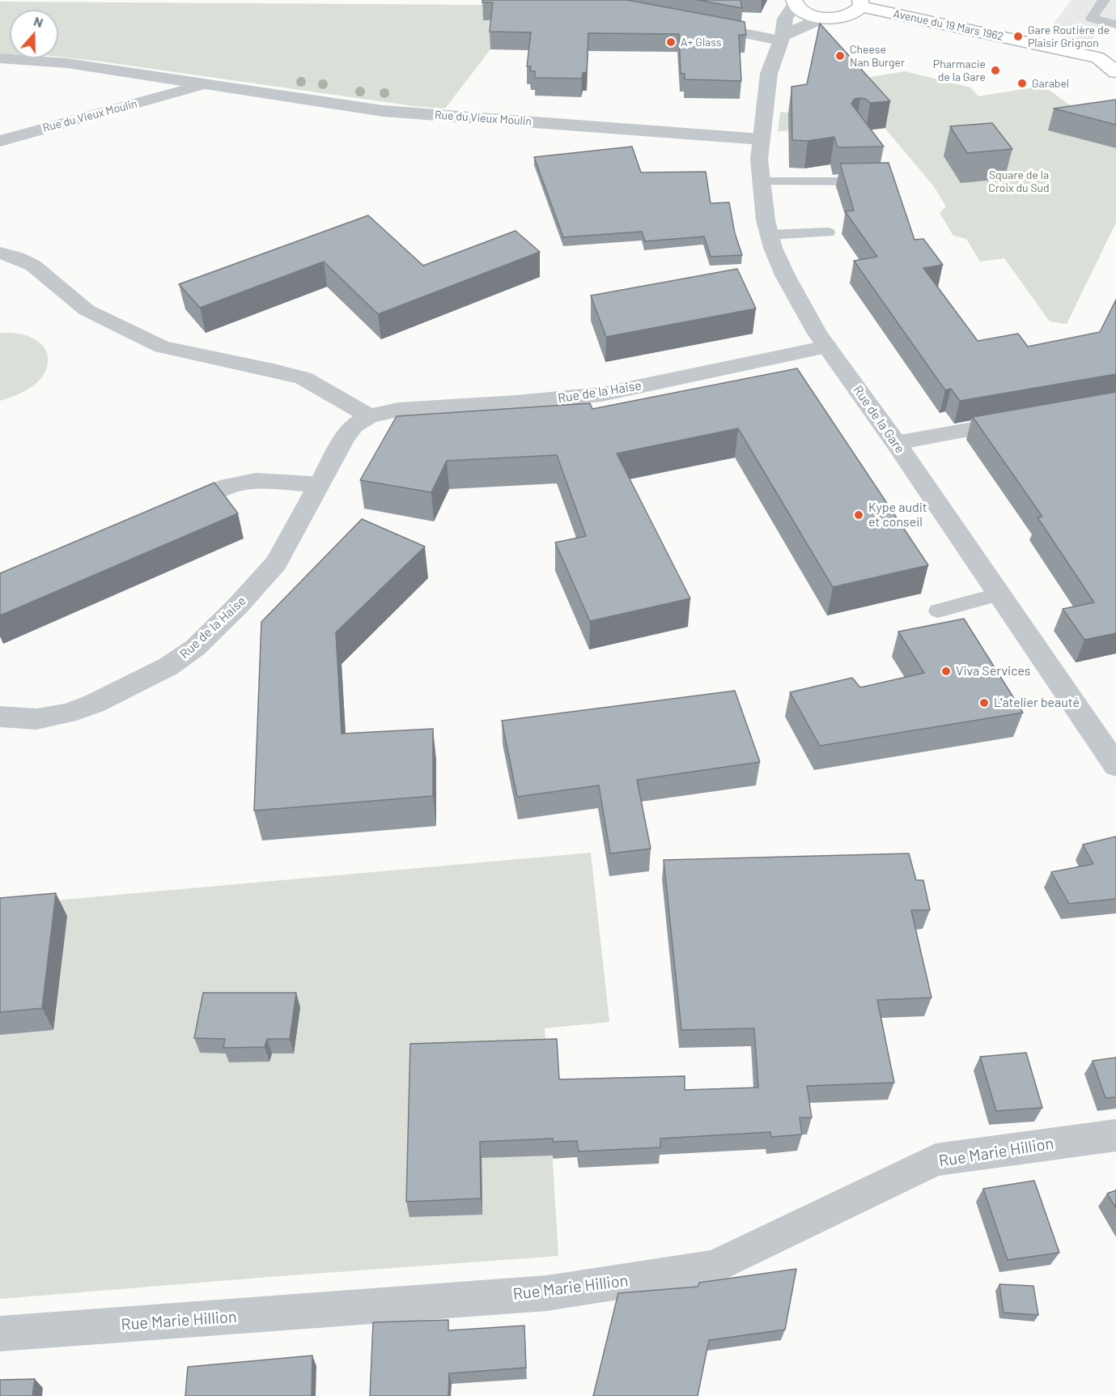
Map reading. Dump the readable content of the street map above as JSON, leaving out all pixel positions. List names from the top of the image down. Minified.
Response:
{"streets":{"main road":["Avenue du 19 Mars 1962","Rue de la Gare"],"street":["Rue du Vieux Moulin","Rue de la Haise","Rue Marie Hillion"]},"crossings":[["Avenue du 19 Mars 1962","Rue de la Gare"],["Rue du Vieux Moulin","Rue de la Gare"],["Rue de la Haise","Rue de la Gare"]],"parks":["Square de la Croix du Sud"],"places":["Gare Routière de Plaisir Grignon","A+ Glass","Cheese Nan Burger","Pharmacie de la Gare","Garabel","Kype audit et conseil","Viva Services","L'atelier beauté"],"north":"top"}
